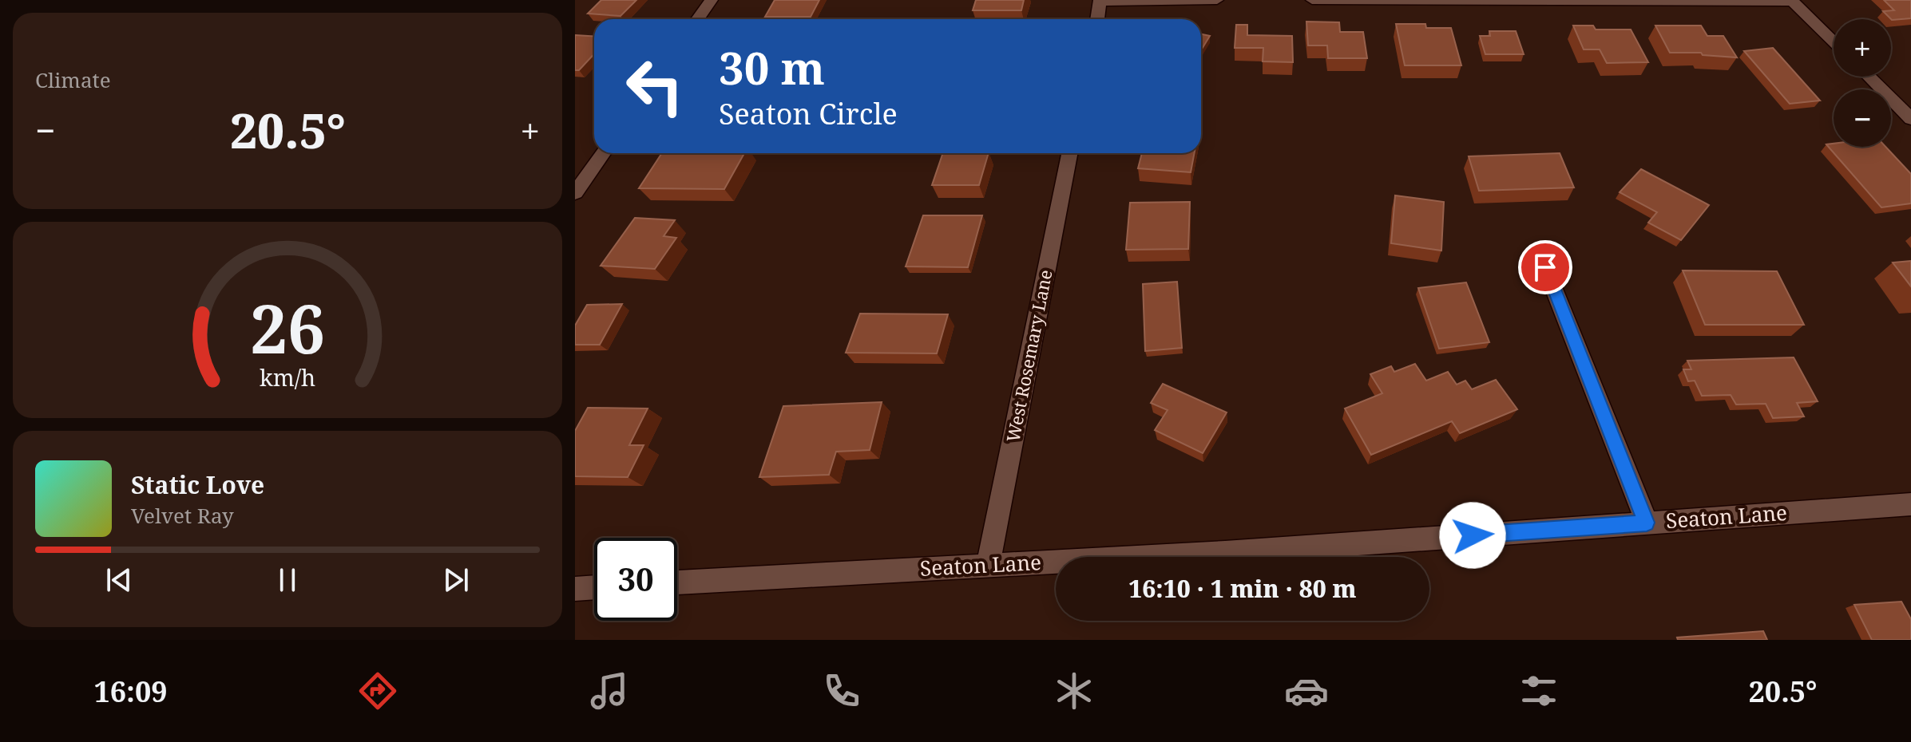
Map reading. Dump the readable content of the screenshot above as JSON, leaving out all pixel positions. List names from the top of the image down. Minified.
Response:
{"streets":{"street":["West Rosemary Lane","Seaton Lane"]},"crossings":[["West Rosemary Lane","Seaton Lane"]],"page":{"tile":"Climate","map_buttons":["+","−"],"turn":["30 m","Seaton Circle"],"heat":["−","20.5°","+"],"song":["Static Love","Velvet Ray"],"limit":"30","trip":"16:10 · 1 min · 80 m","tabs":["16:09","20.5°"],"gauge":["26","km/h"]}}
